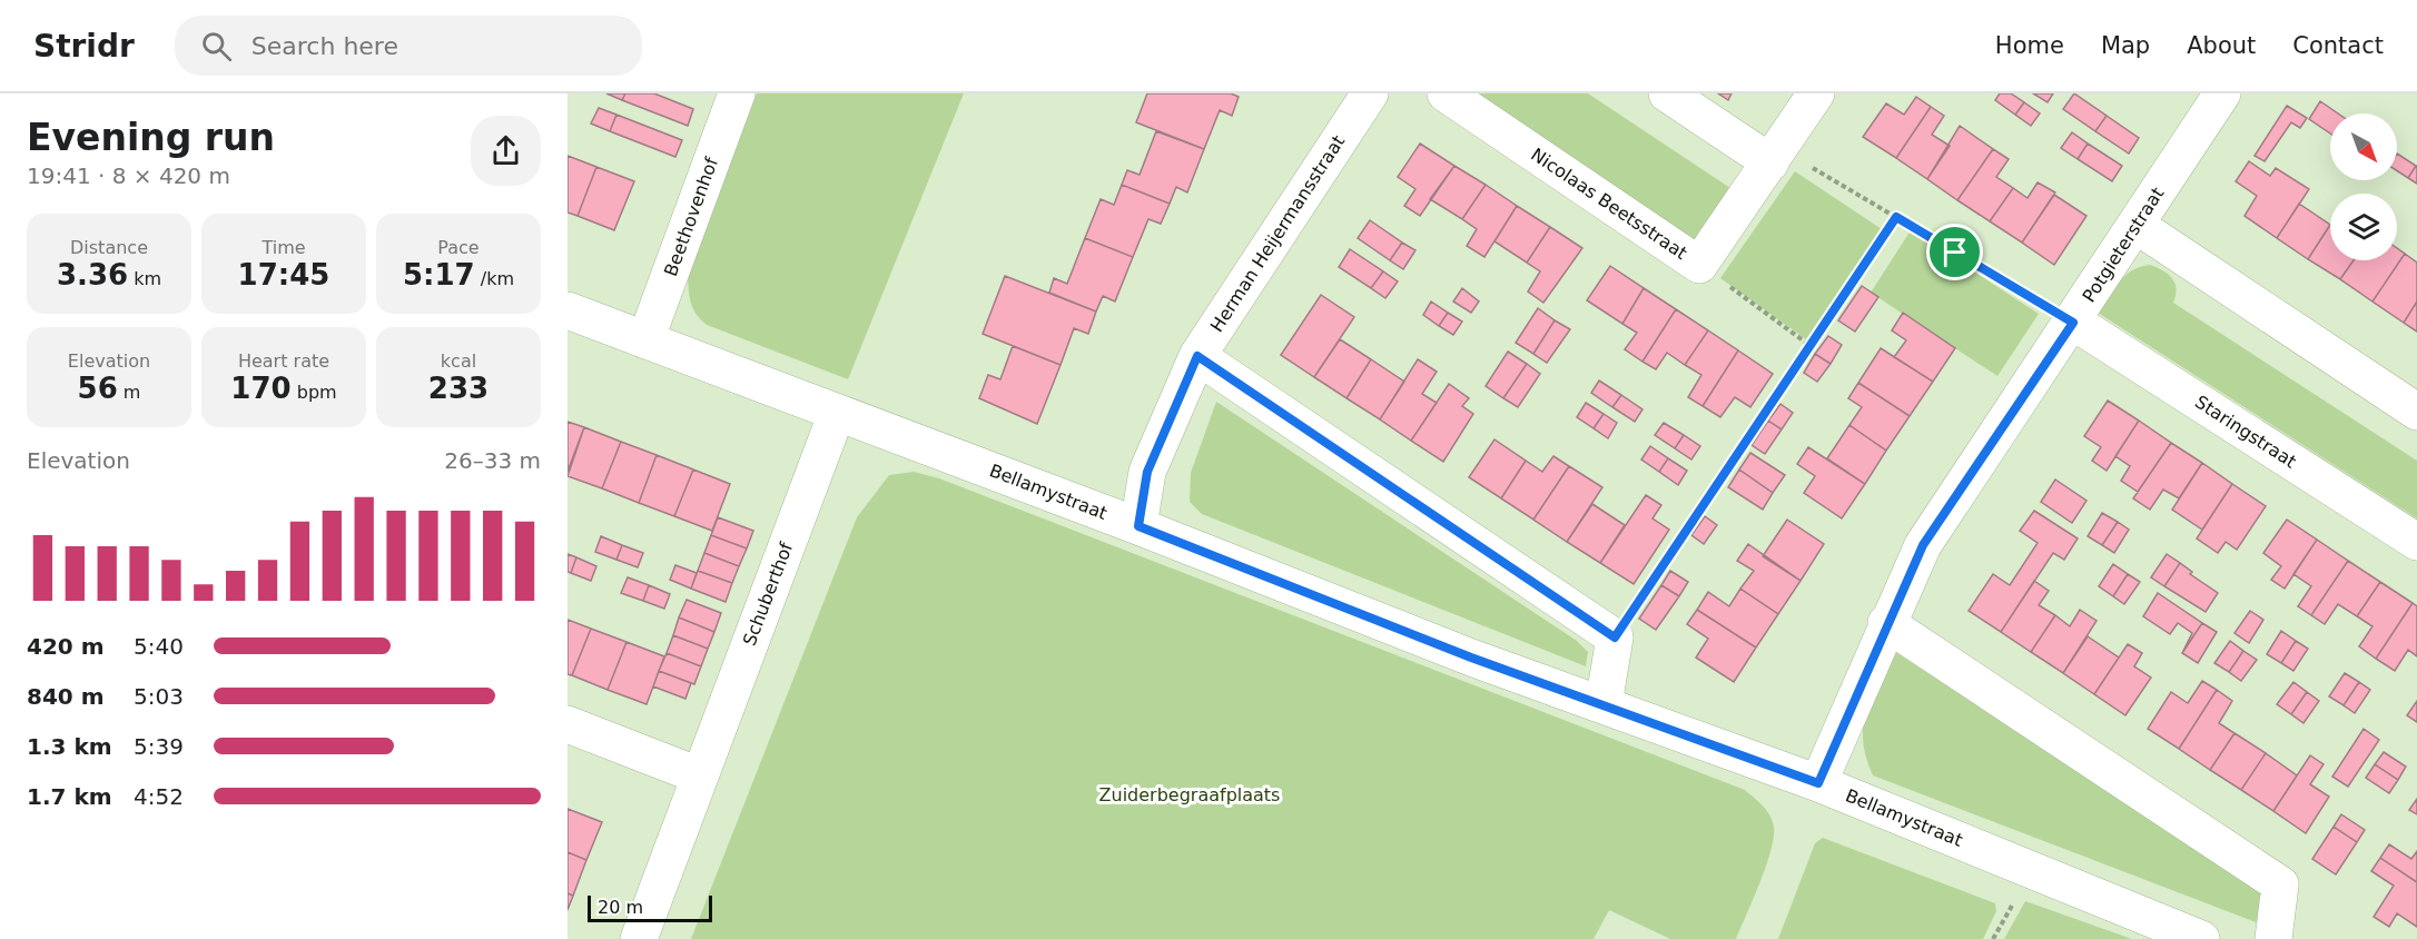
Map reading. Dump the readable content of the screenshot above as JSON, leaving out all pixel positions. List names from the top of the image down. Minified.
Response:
{"streets":{"street":["Nicolaas Beetsstraat","Beethovenhof","Herman Heijermansstraat","Potgieterstraat","Staringstraat","Bellamystraat","Schuberthof"]},"crossings":[["Beethovenhof","Bellamystraat"],["Herman Heijermansstraat","Bellamystraat"],["Potgieterstraat","Staringstraat"],["Potgieterstraat","Bellamystraat"],["Bellamystraat","Schuberthof"]],"parks":["Zuiderbegraafplaats"],"scale_bar":"20 m","north":"bottom right","page":{"header":"Stridr","search":"Search here","nav":["Home","Map","About","Contact"],"heading":["Evening run","19:41 · 8 × 420 m"],"stats":[["Distance","3.36 km"],["Time","17:45"],["Pace","5:17 /km"],["Elevation","56 m"],["Heart rate","170 bpm"],["kcal","233"]],"chart":["Elevation","26–33 m"],"list":[{"name":"420 m","note":"5:40"},{"name":"840 m","note":"5:03"},{"name":"1.3 km","note":"5:39"},{"name":"1.7 km","note":"4:52"}],"scale":"20 m"}}
